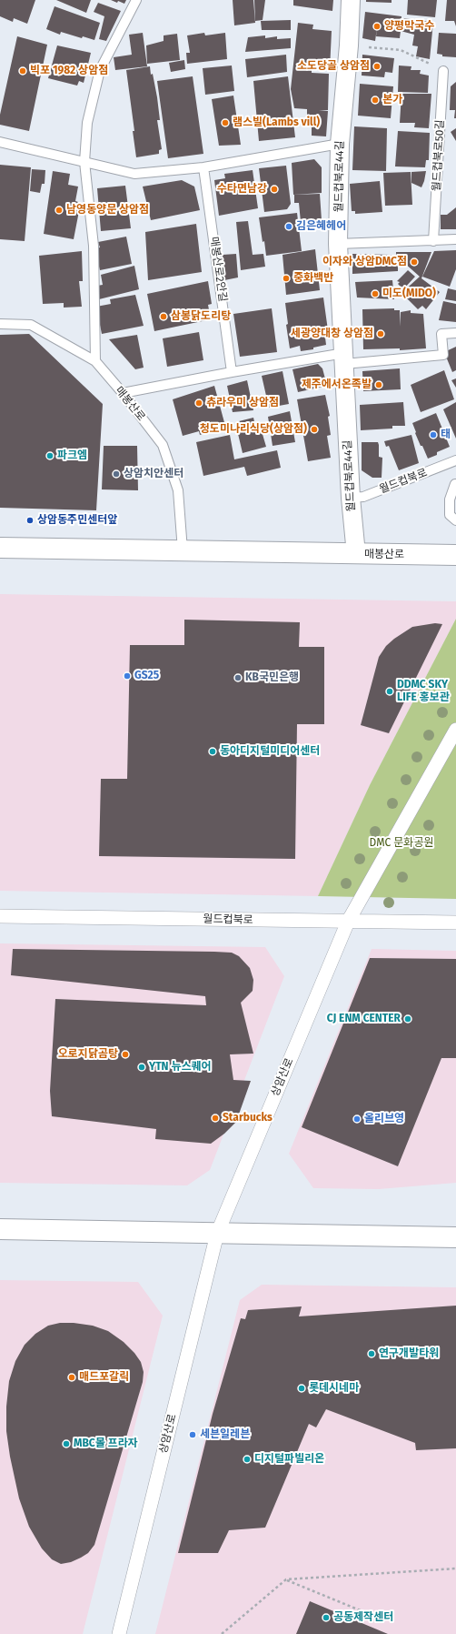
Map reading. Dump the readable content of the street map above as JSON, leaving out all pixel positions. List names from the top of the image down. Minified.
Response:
{"streets":{"main road":["매봉산로"],"street":["월드컵북로44길","월드컵북로","상암산로"],"lane":["월드컵북로50길","매봉산로2안길"]},"crossings":[["월드컵북로44길","매봉산로"],["월드컵북로44길","월드컵북로"],["월드컵북로","상암산로"]],"parks":["DMC 문화공원"],"places":["양평막국수","소도당골 상암점","빅포 1982 상암점","본가","램스빌(Lambs vill)","수타면남강","남영동양문 상암점","김은혜헤어","이자와 상암DMC점","중화백반","미도(MIDO)","삼봉닭도리탕","세광양대창 상암점","제주에서온족발","츄라우미 상암점","청도미나리식당(상암점)","태","파크엠","상암치안센터","상암동주민센터앞","GS25","KB국민은행","DDMC SKY LIFE 홍보관","동아디지털미디어센터","CJ ENM CENTER","오로지닭곰탕","YTN 뉴스퀘어","Starbucks","올리브영","연구개발타워","매드포갈릭","롯데시네마","세븐일레븐","MBC몰 프라자","디지털파빌리온","공동제작센터"]}
